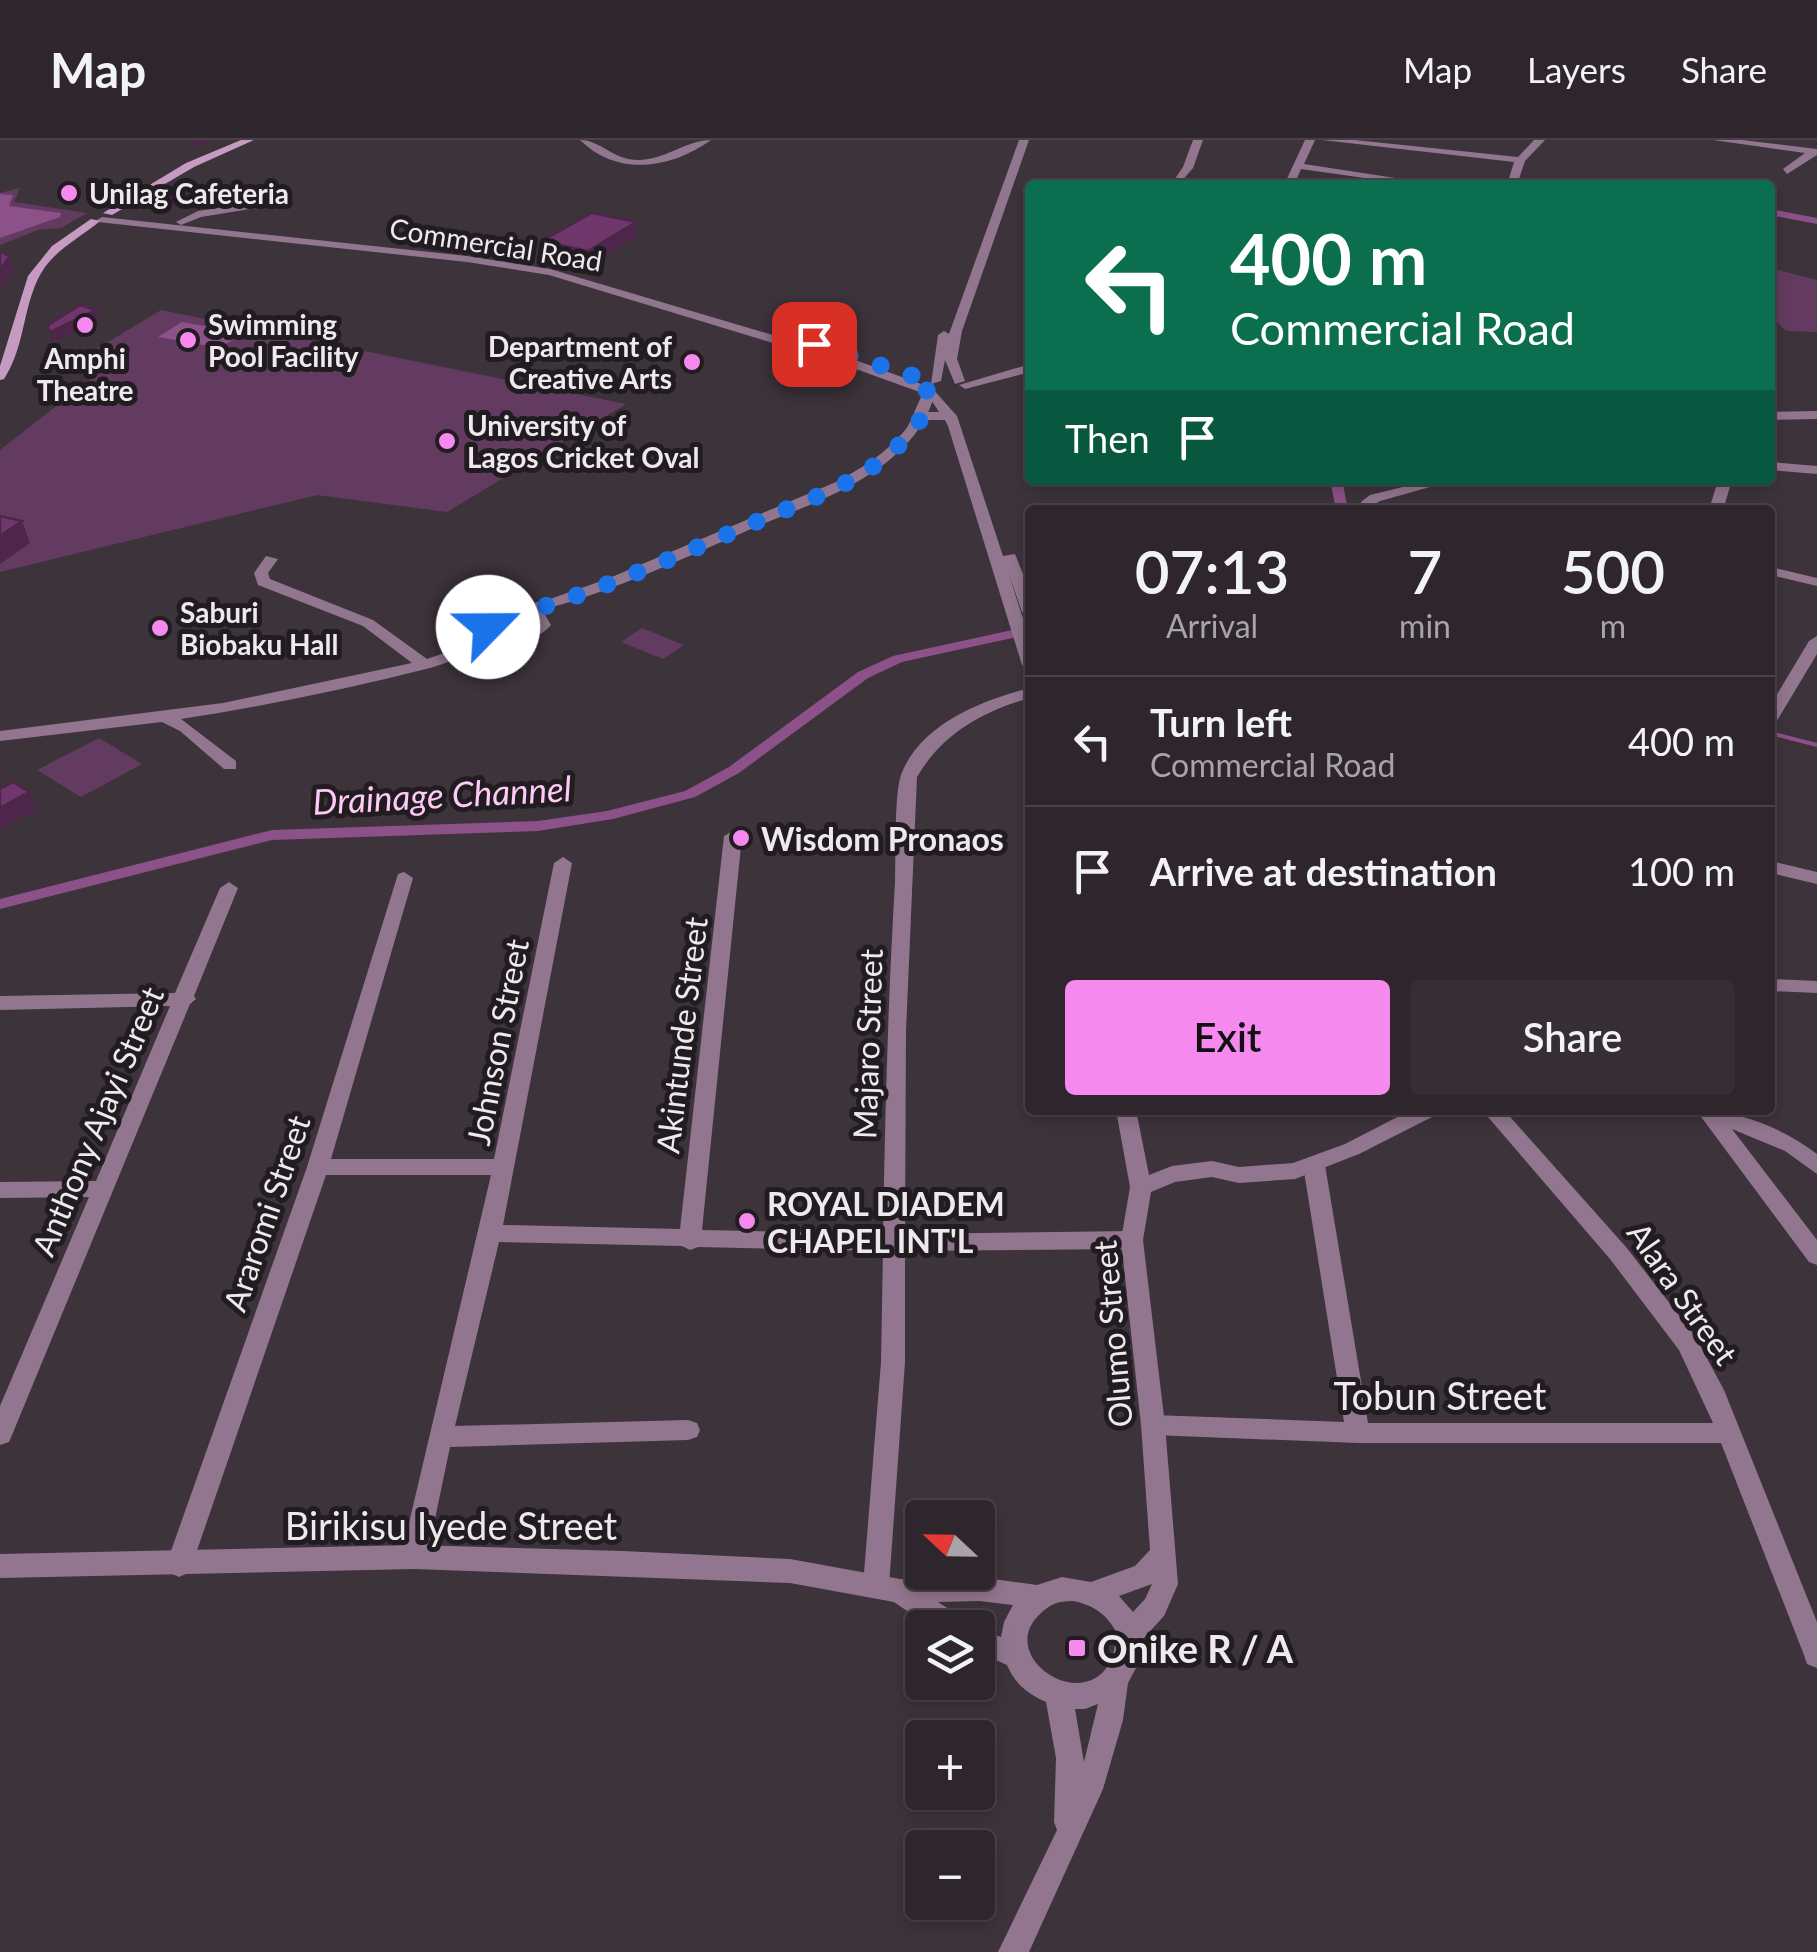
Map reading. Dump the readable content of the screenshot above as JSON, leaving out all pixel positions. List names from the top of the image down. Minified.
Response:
{"streets":{"street":["Commercial Road","Akintunde Street","Johnson Street","Majaro Street","Anthony Ajayi Street","Araromi Street","Alara Street","Olumo Street","Tobun Street","Birikisu Iyede Street"]},"crossings":[["Johnson Street","Birikisu Iyede Street"],["Majaro Street","Birikisu Iyede Street"],["Araromi Street","Birikisu Iyede Street"],["Alara Street","Tobun Street"],["Olumo Street","Tobun Street"],["Olumo Street","Birikisu Iyede Street"]],"water":["Drainage Channel"],"places":{"other":["Unilag Cafeteria","Amphi Theatre","Swimming Pool Facility","Department of Creative Arts","University of Lagos Cricket Oval","Saburi Biobaku Hall","Wisdom Pronaos","ROYAL DIADEM CHAPEL INT'L"],"transit":["Onike R / A"]},"north":"left","page":{"header":"Map","nav":["Map","Layers","Share"],"turn":["400 m","Commercial Road"],"then":"Then","eta":["07:13","Arrival","7","min","500","m"],"list":[{"name":"Turn left","note":"Commercial Road","value":"400 m"},{"name":"Arrive at destination","value":"100 m"}],"buttons":["Exit","Share"],"map_buttons":["+","−"]}}
